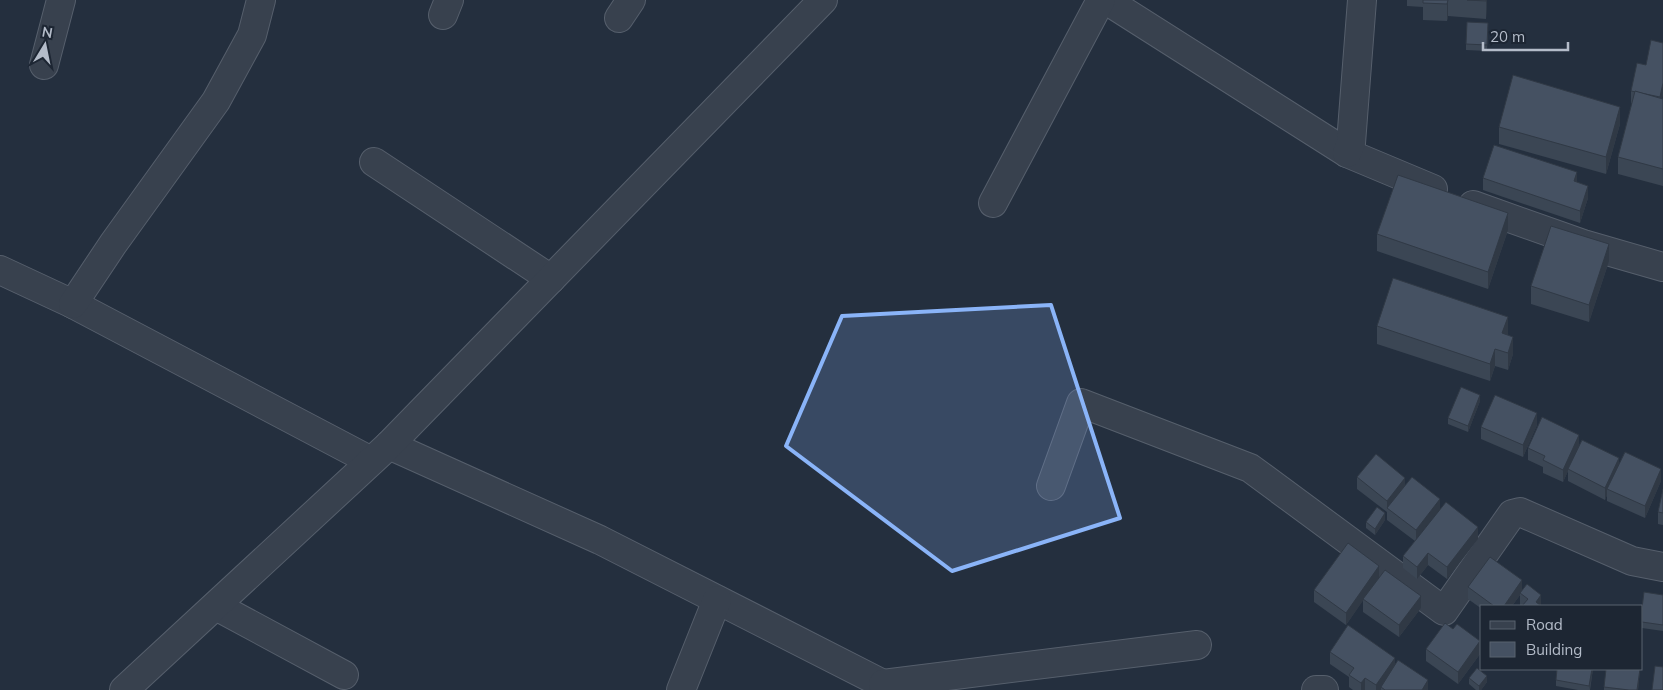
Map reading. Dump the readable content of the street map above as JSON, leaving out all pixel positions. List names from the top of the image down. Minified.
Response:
{"legend":["Road","Building"],"scale_bar":"20 m","north":"top"}
